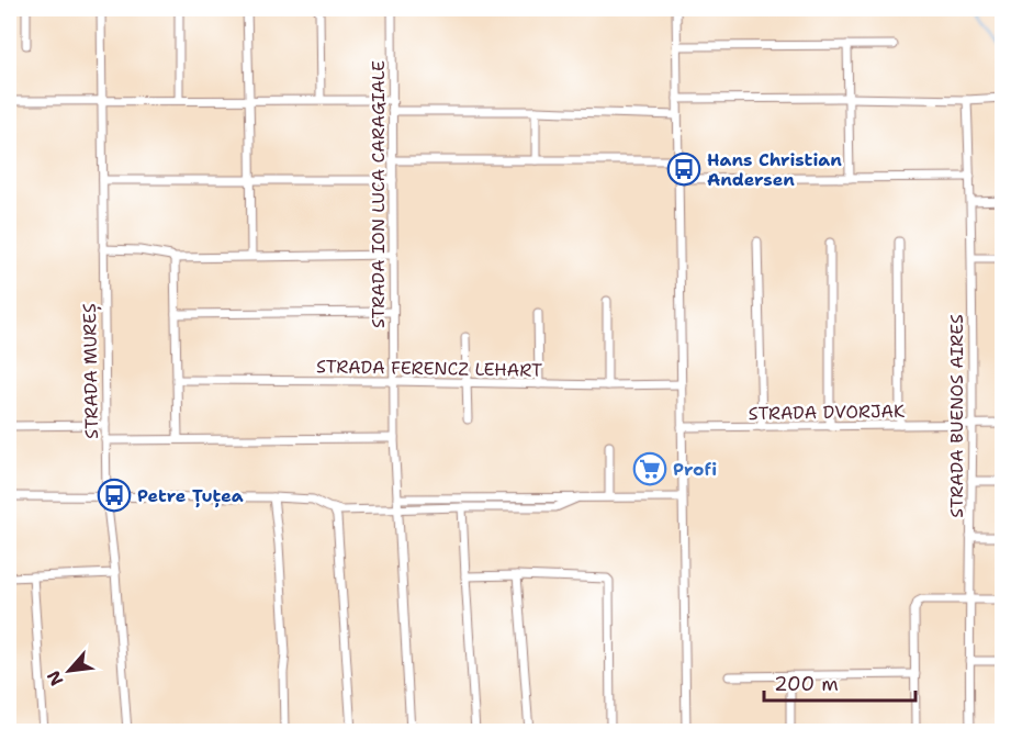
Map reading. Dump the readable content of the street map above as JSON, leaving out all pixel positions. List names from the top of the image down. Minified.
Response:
{"streets":{"street":["STRADA ION LUCA CARAGIALE","STRADA FERENCZ LEHART","STRADA MUREȘ","STRADA DVORJAK","STRADA BUENOS AIRES"]},"crossings":[["STRADA ION LUCA CARAGIALE","STRADA FERENCZ LEHART"],["STRADA DVORJAK","STRADA BUENOS AIRES"]],"places":{"bus stop":["Hans Christian Andersen","Petre Țuțea"],"supermarket":["Profi"]},"scale_bar":"200 m","north":"bottom left"}
